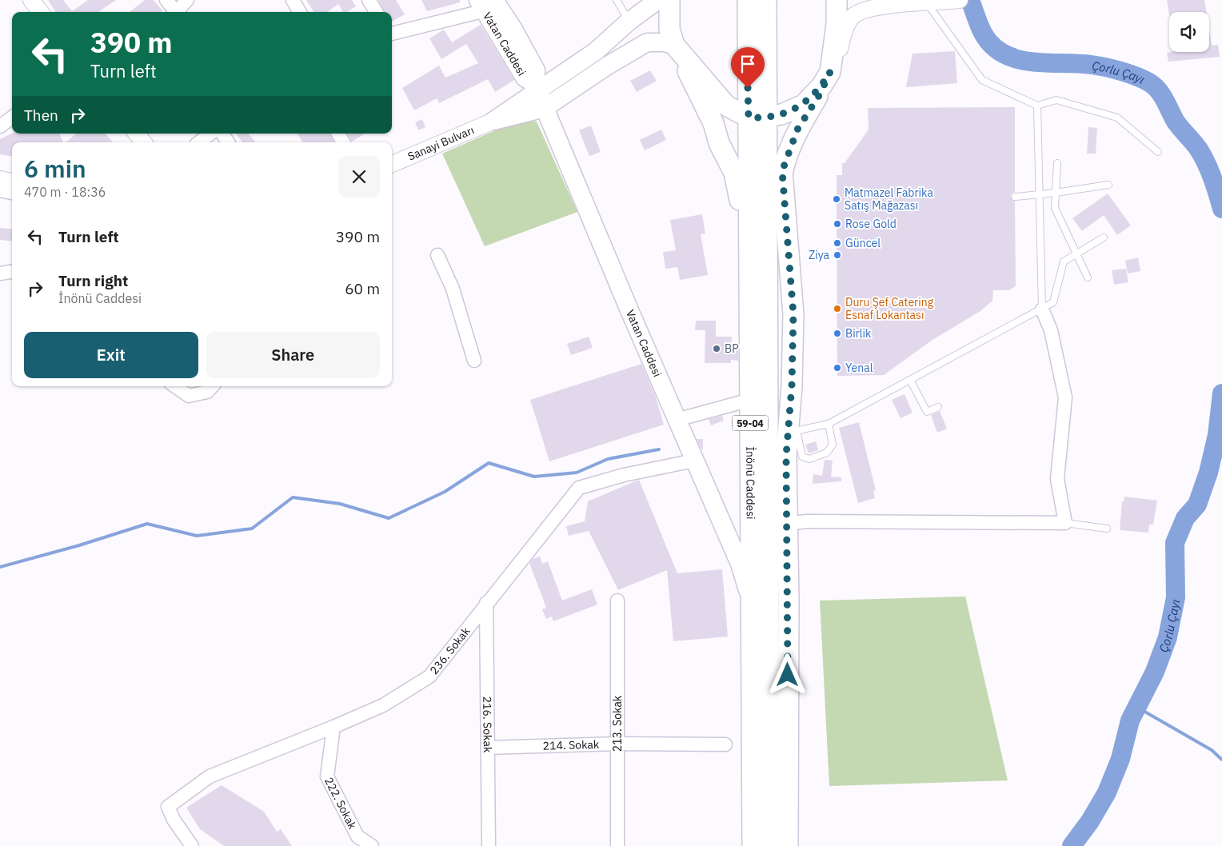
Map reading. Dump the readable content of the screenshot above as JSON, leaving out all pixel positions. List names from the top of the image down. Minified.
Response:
{"streets":{"main road":["Vatan Caddesi","59-04","İnönü Caddesi"],"street":["Sanayi Bulvarı","236. Sokak","213. Sokak","216. Sokak","214. Sokak","222. Sokak"]},"crossings":[["Vatan Caddesi","İnönü Caddesi"],["Vatan Caddesi","236. Sokak"],["59-04","İnönü Caddesi"],["236. Sokak","216. Sokak"],["236. Sokak","222. Sokak"],["213. Sokak","214. Sokak"],["216. Sokak","214. Sokak"]],"water":["Çorlu Çayı"],"places":["Matmazel Fabrika Satış Mağazası","Rose Gold","Güncel","Ziya","Duru Şef Catering Esnaf Lokantası","Birlik","BP","Yenal"],"page":{"turn":["390 m","Turn left"],"then":"Then","heading":["6 min","470 m · 18:36"],"list":[{"name":"Turn left","value":"390 m"},{"name":"Turn right","note":"İnönü Caddesi","value":"60 m"}],"buttons":["Exit","Share"]}}
